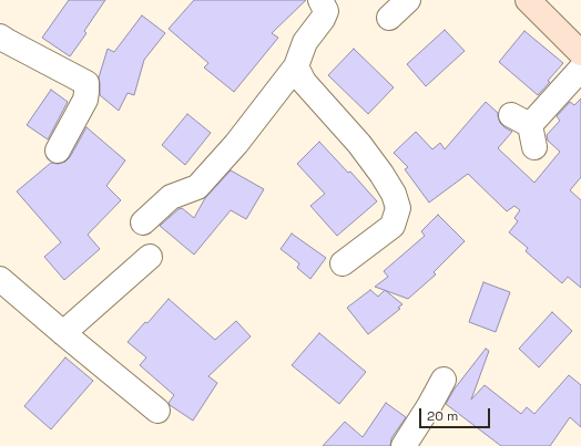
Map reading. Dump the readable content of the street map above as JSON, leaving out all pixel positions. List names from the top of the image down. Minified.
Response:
{"scale_bar":"20 m"}
